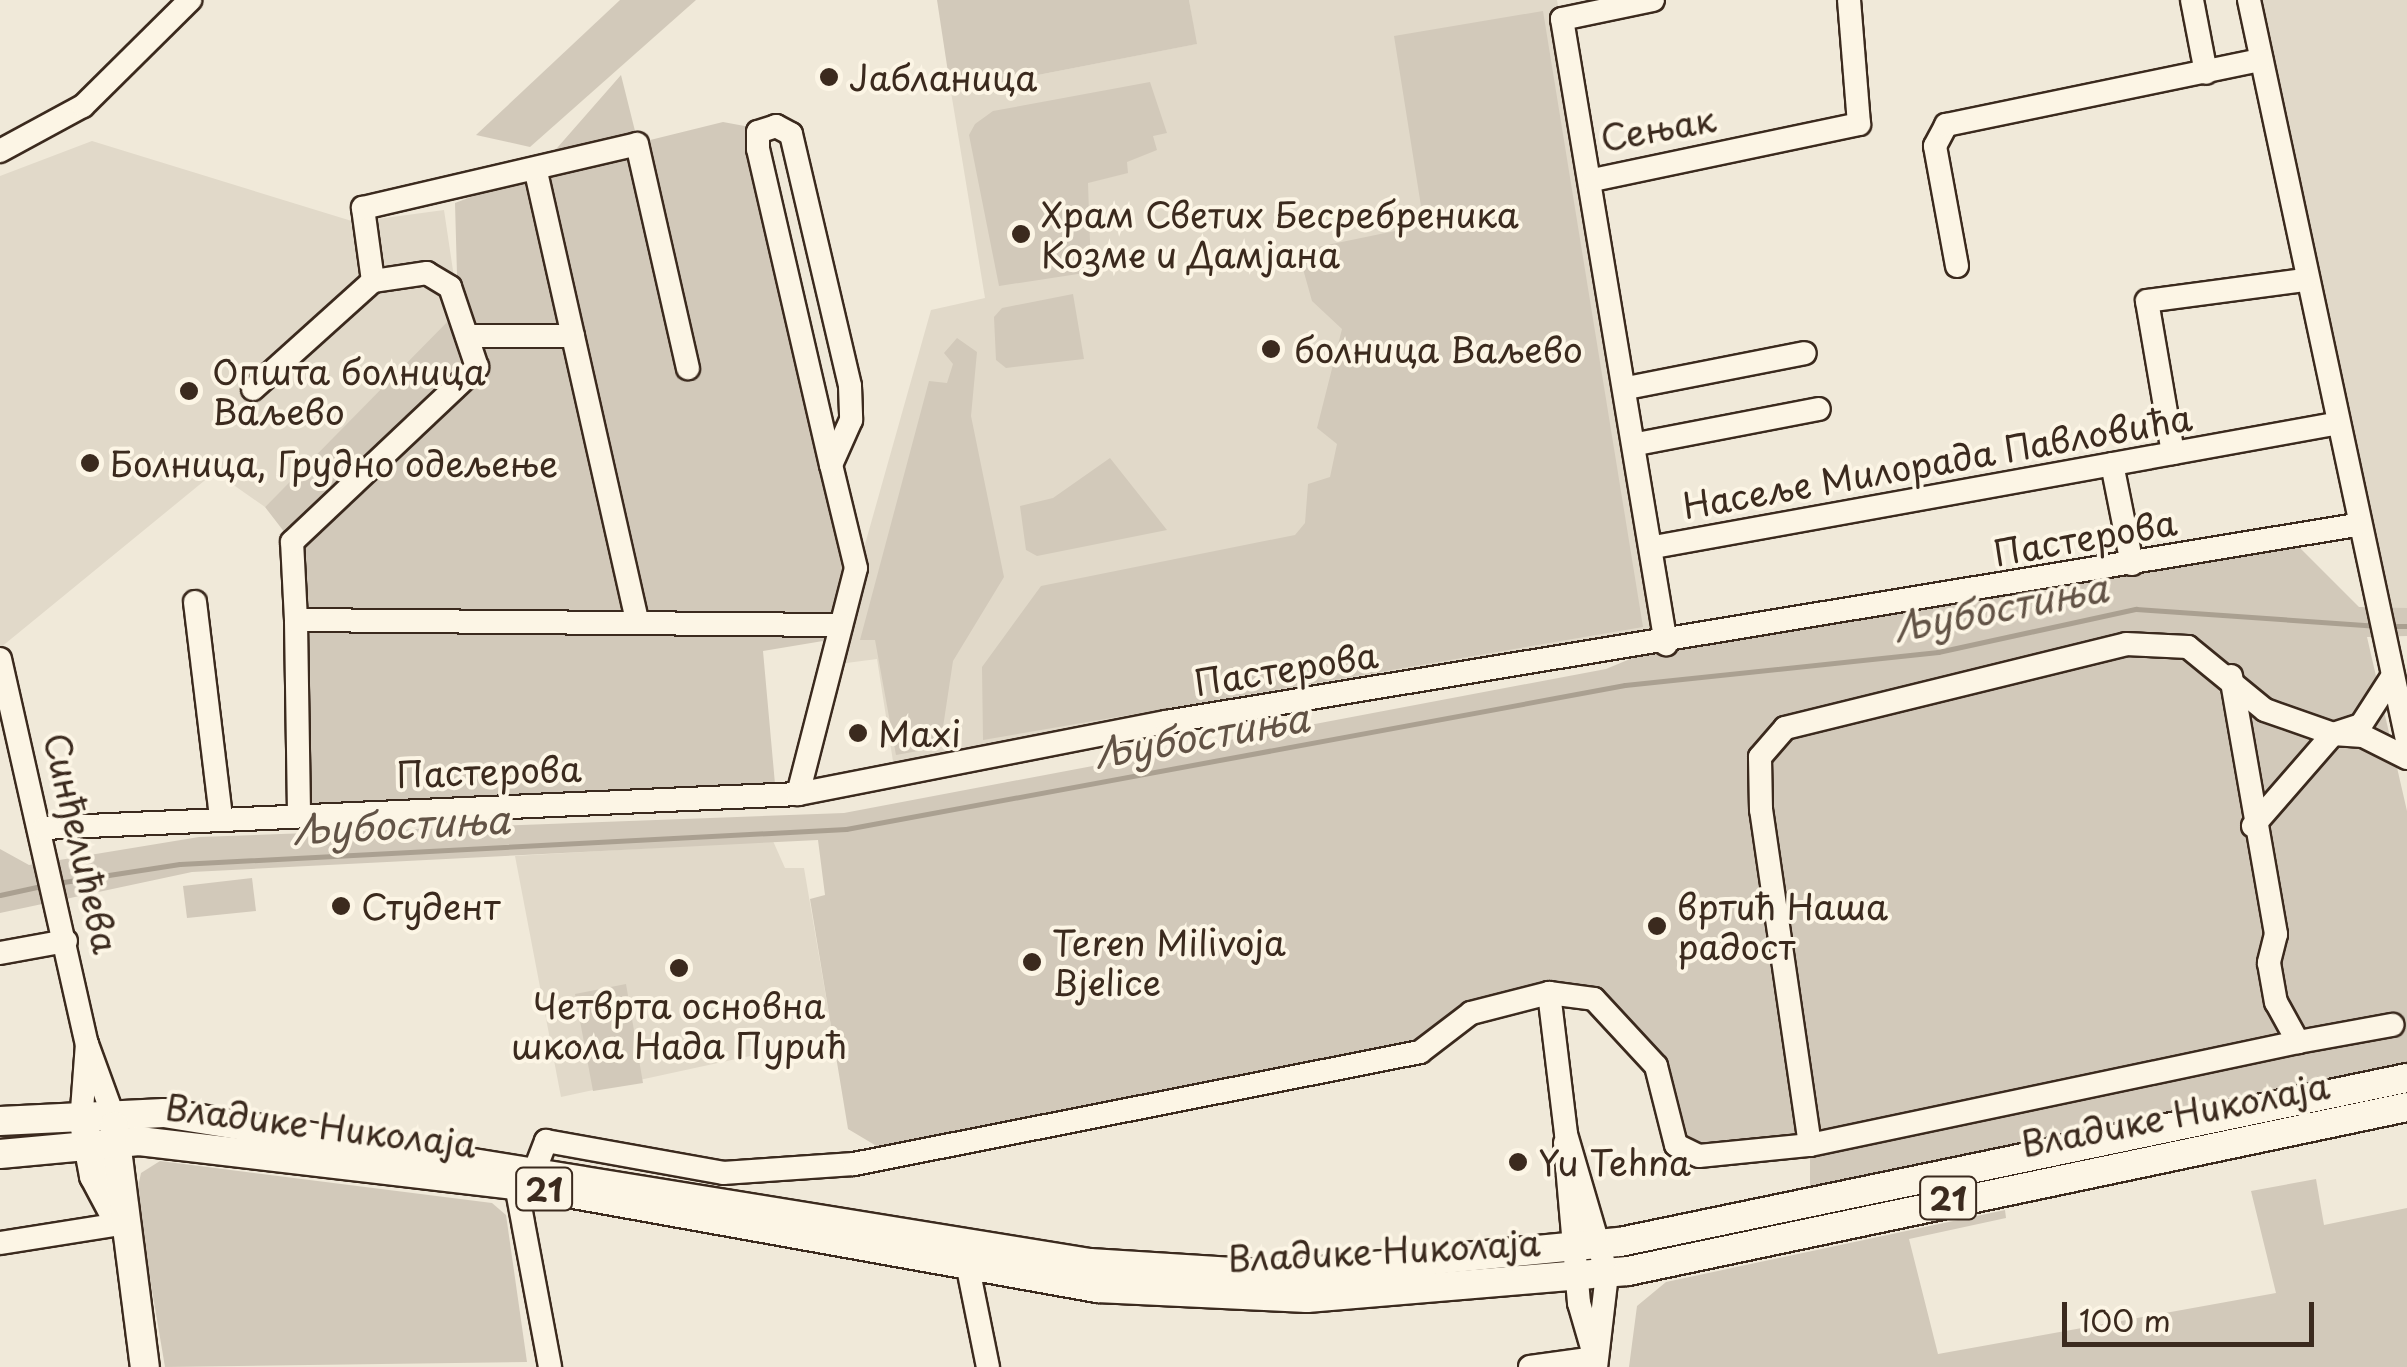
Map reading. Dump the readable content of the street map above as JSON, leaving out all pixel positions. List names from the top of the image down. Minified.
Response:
{"streets":{"main road":["Синђелићева","Владике Николаја","21"],"street":["Сењак","Насеље Милорада Павловића","Пастерова"]},"crossings":[["Сењак","Насеље Милорада Павловића"],["Пастерова","Синђелићева"],["Синђелићева","Владике Николаја"],["Синђелићева","21"],["Владике Николаја","21"]],"water":["Љубостиња"],"places":["Јабланица","Храм Светих Бесребреника Козме и Дамјана","болница Ваљево","Општа болница Ваљево","Болница, Грудно одељење","Maxi","Студент","вртић Наша радост","Teren Milivoja Bjelice","Четврта основна школа Нада Пурић","Yu Tehna"],"scale_bar":"100 m"}
